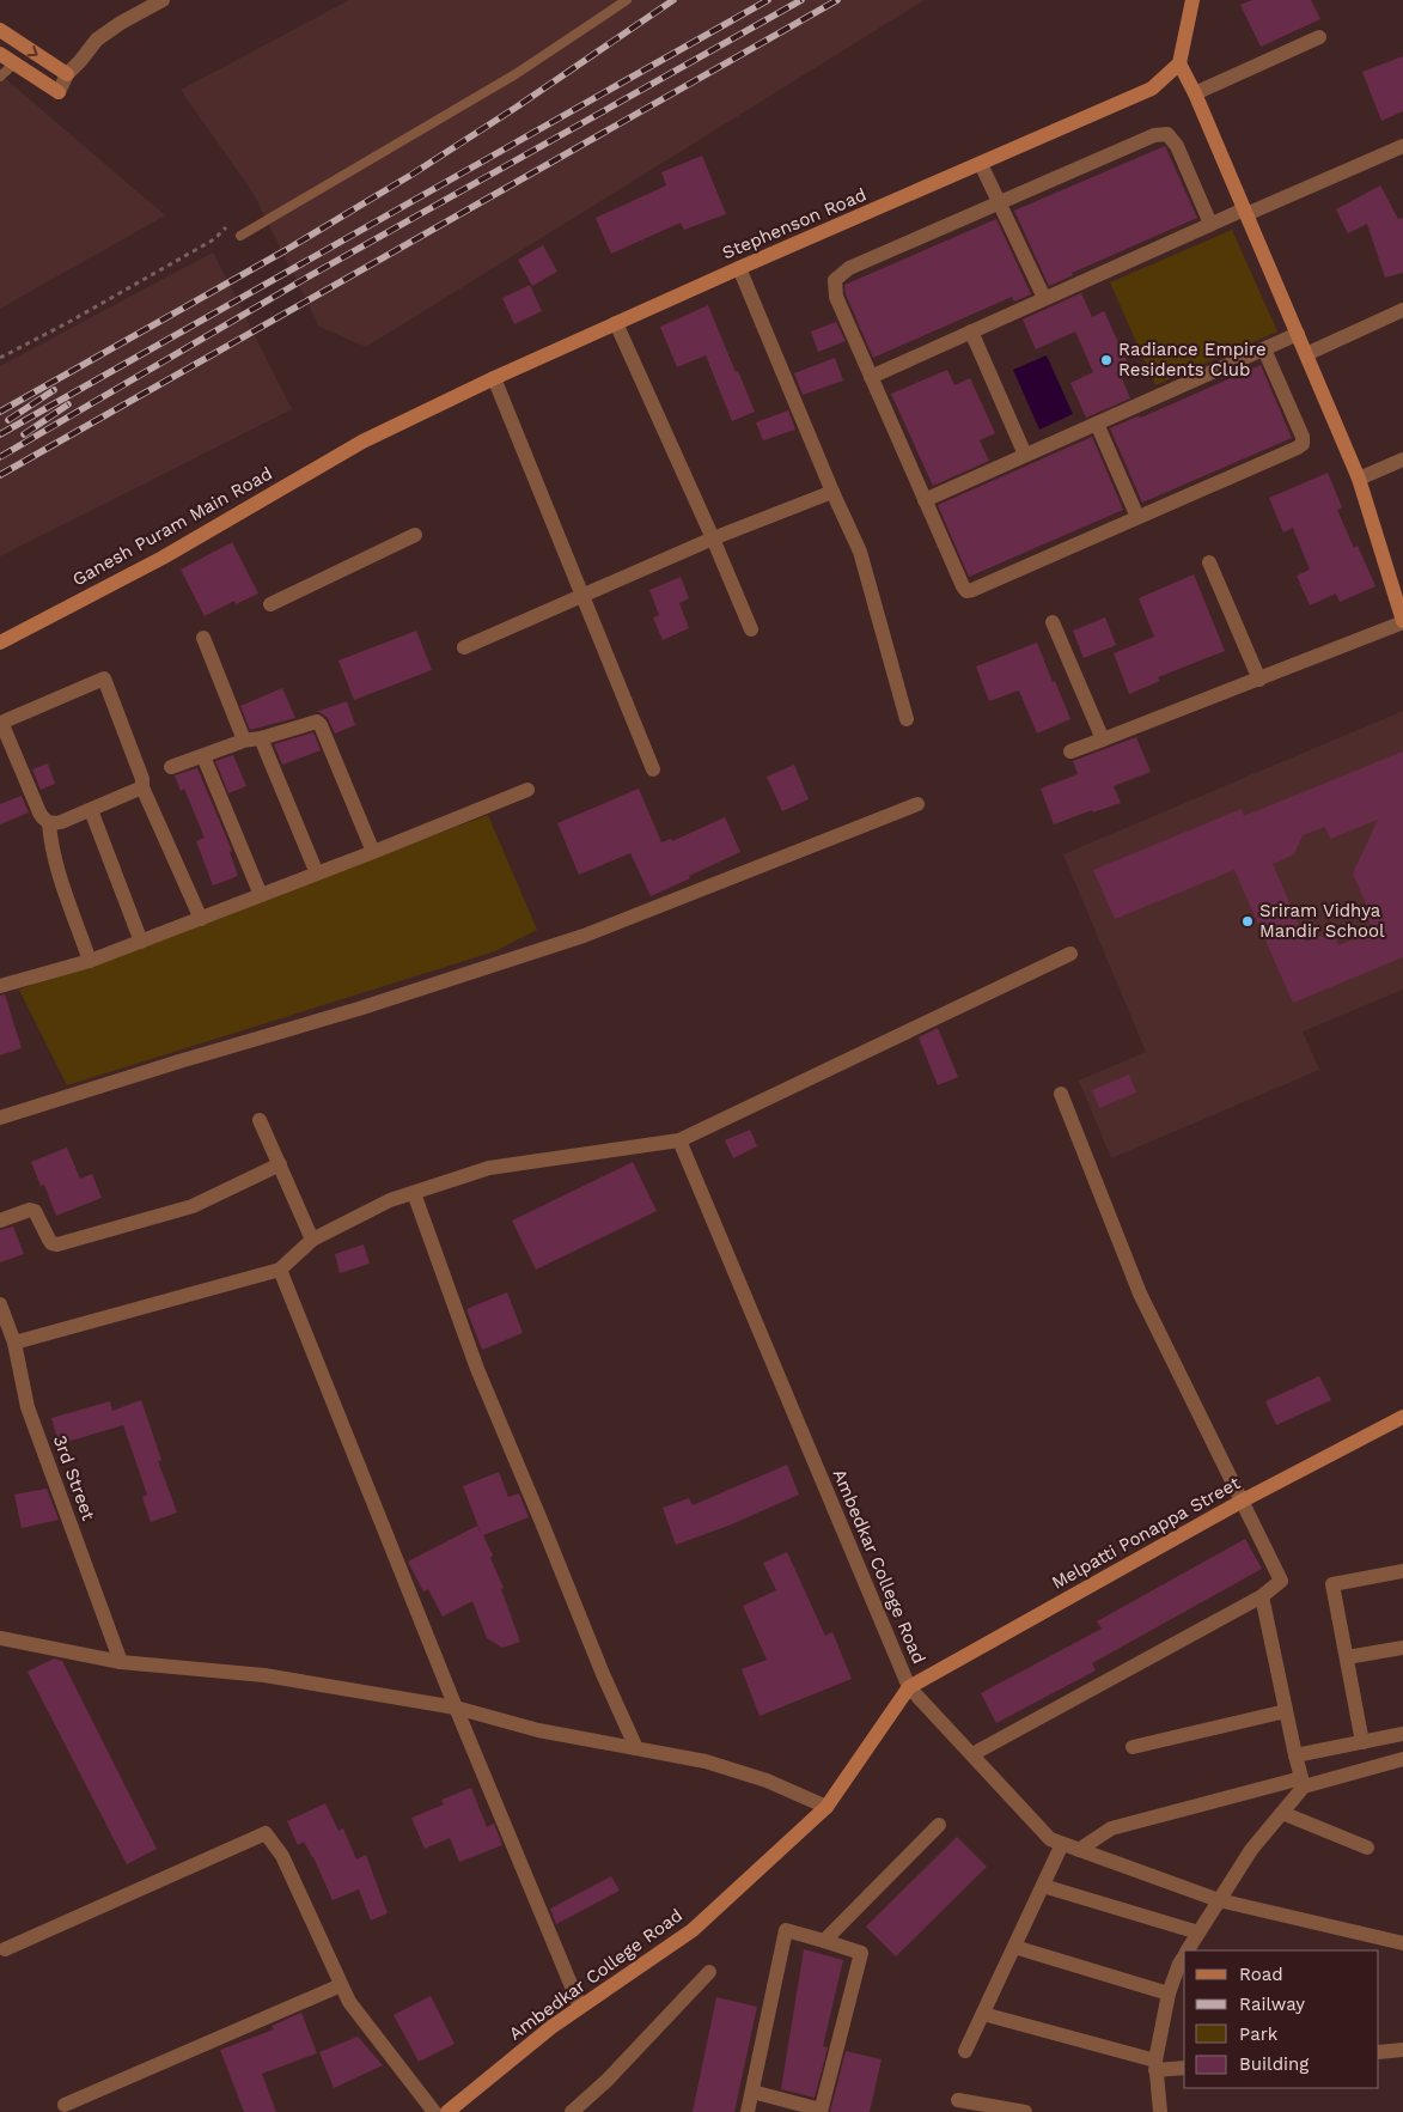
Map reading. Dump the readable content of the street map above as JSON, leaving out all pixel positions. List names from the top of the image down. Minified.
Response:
{"streets":{"main road":["Stephenson Road","Ganesh Puram Main Road","Melpatti Ponappa Street","Ambedkar College Road"],"street":["3rd Street"]},"crossings":[["Stephenson Road","Ganesh Puram Main Road"],["Melpatti Ponappa Street","Ambedkar College Road"]],"places":["Radiance Empire Residents Club","Sriram Vidhya Mandir School"],"legend":["Road","Railway","Park","Building"]}
